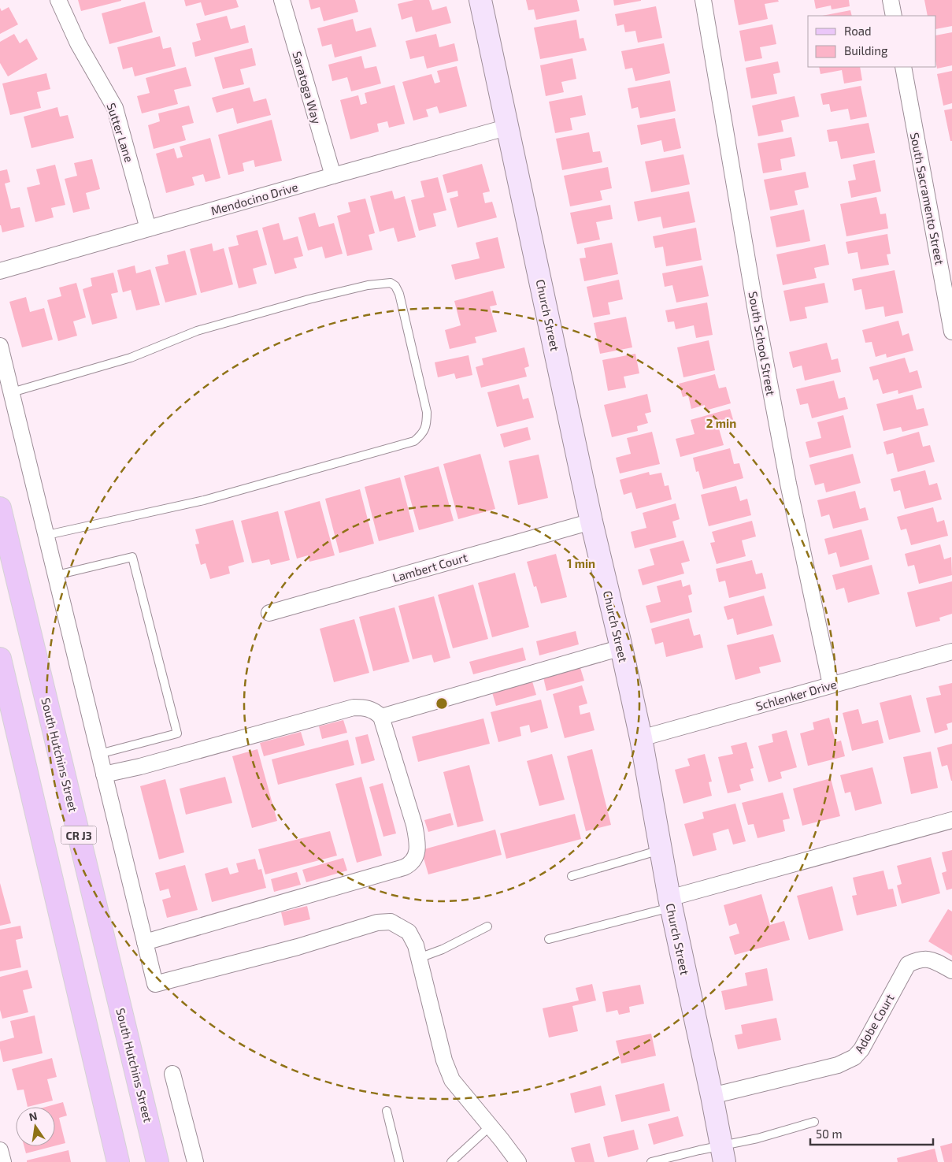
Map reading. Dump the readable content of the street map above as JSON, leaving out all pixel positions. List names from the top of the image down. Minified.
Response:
{"streets":{"main road":["South Hutchins Street","CR J3"],"street":["Saratoga Way","Sutter Lane","Mendocino Drive","South Sacramento Street","Church Street","South School Street","Lambert Court","Schlenker Drive","Adobe Court"]},"crossings":[["Saratoga Way","Mendocino Drive"],["Sutter Lane","Mendocino Drive"],["Mendocino Drive","Church Street"],["Church Street","Lambert Court"],["Church Street","Schlenker Drive"],["Church Street","Adobe Court"],["South School Street","Schlenker Drive"]],"legend":["Road","Building"],"scale_bar":"50 m","north":"top","rings":["2 min","1 min"]}
